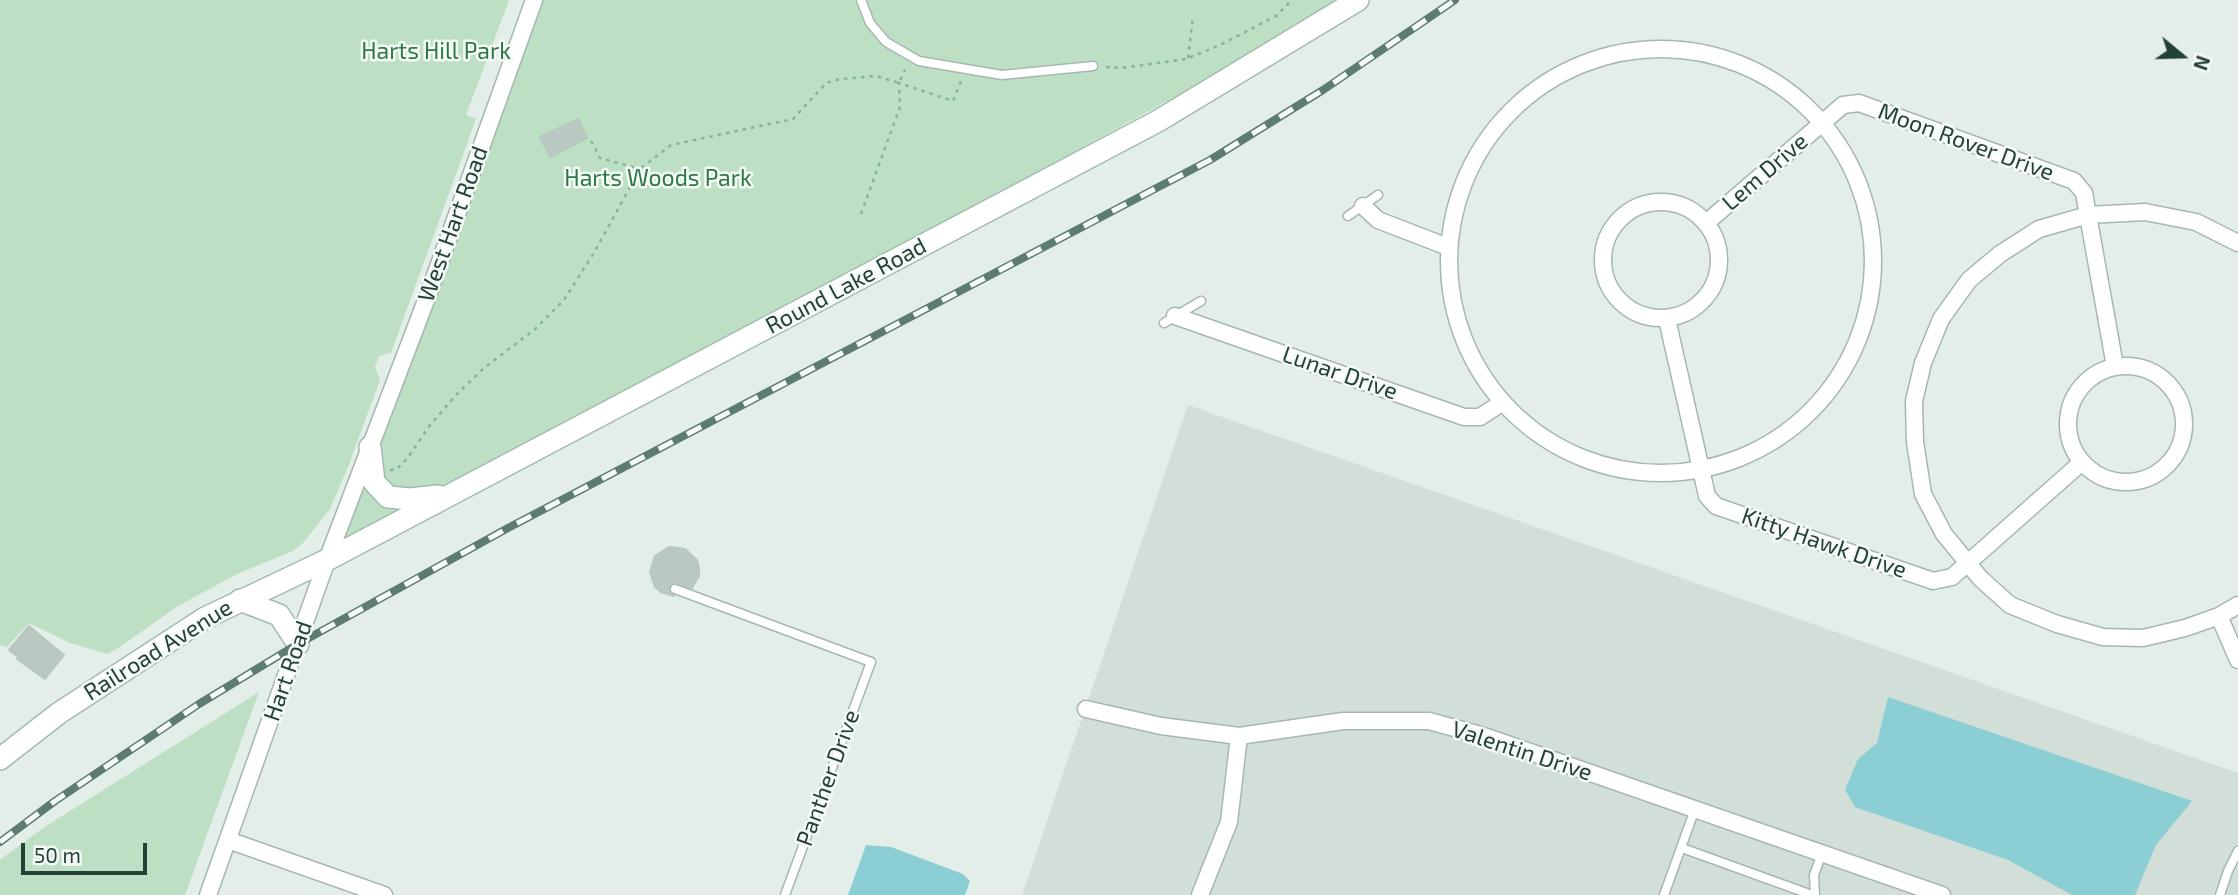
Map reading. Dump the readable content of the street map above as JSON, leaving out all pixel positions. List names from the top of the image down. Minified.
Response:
{"streets":{"main road":["Round Lake Road","Railroad Avenue"],"street":["Moon Rover Drive","Lem Drive","West Hart Road","Lunar Drive","Kitty Hawk Drive","Hart Road","Valentin Drive"],"lane":["Panther Drive"]},"crossings":[["Moon Rover Drive","Lem Drive"],["West Hart Road","Hart Road"],["Round Lake Road","Railroad Avenue"],["Round Lake Road","Hart Road"],["Railroad Avenue","Hart Road"]],"parks":["Harts Hill Park","Harts Woods Park"],"scale_bar":"50 m","north":"right"}
